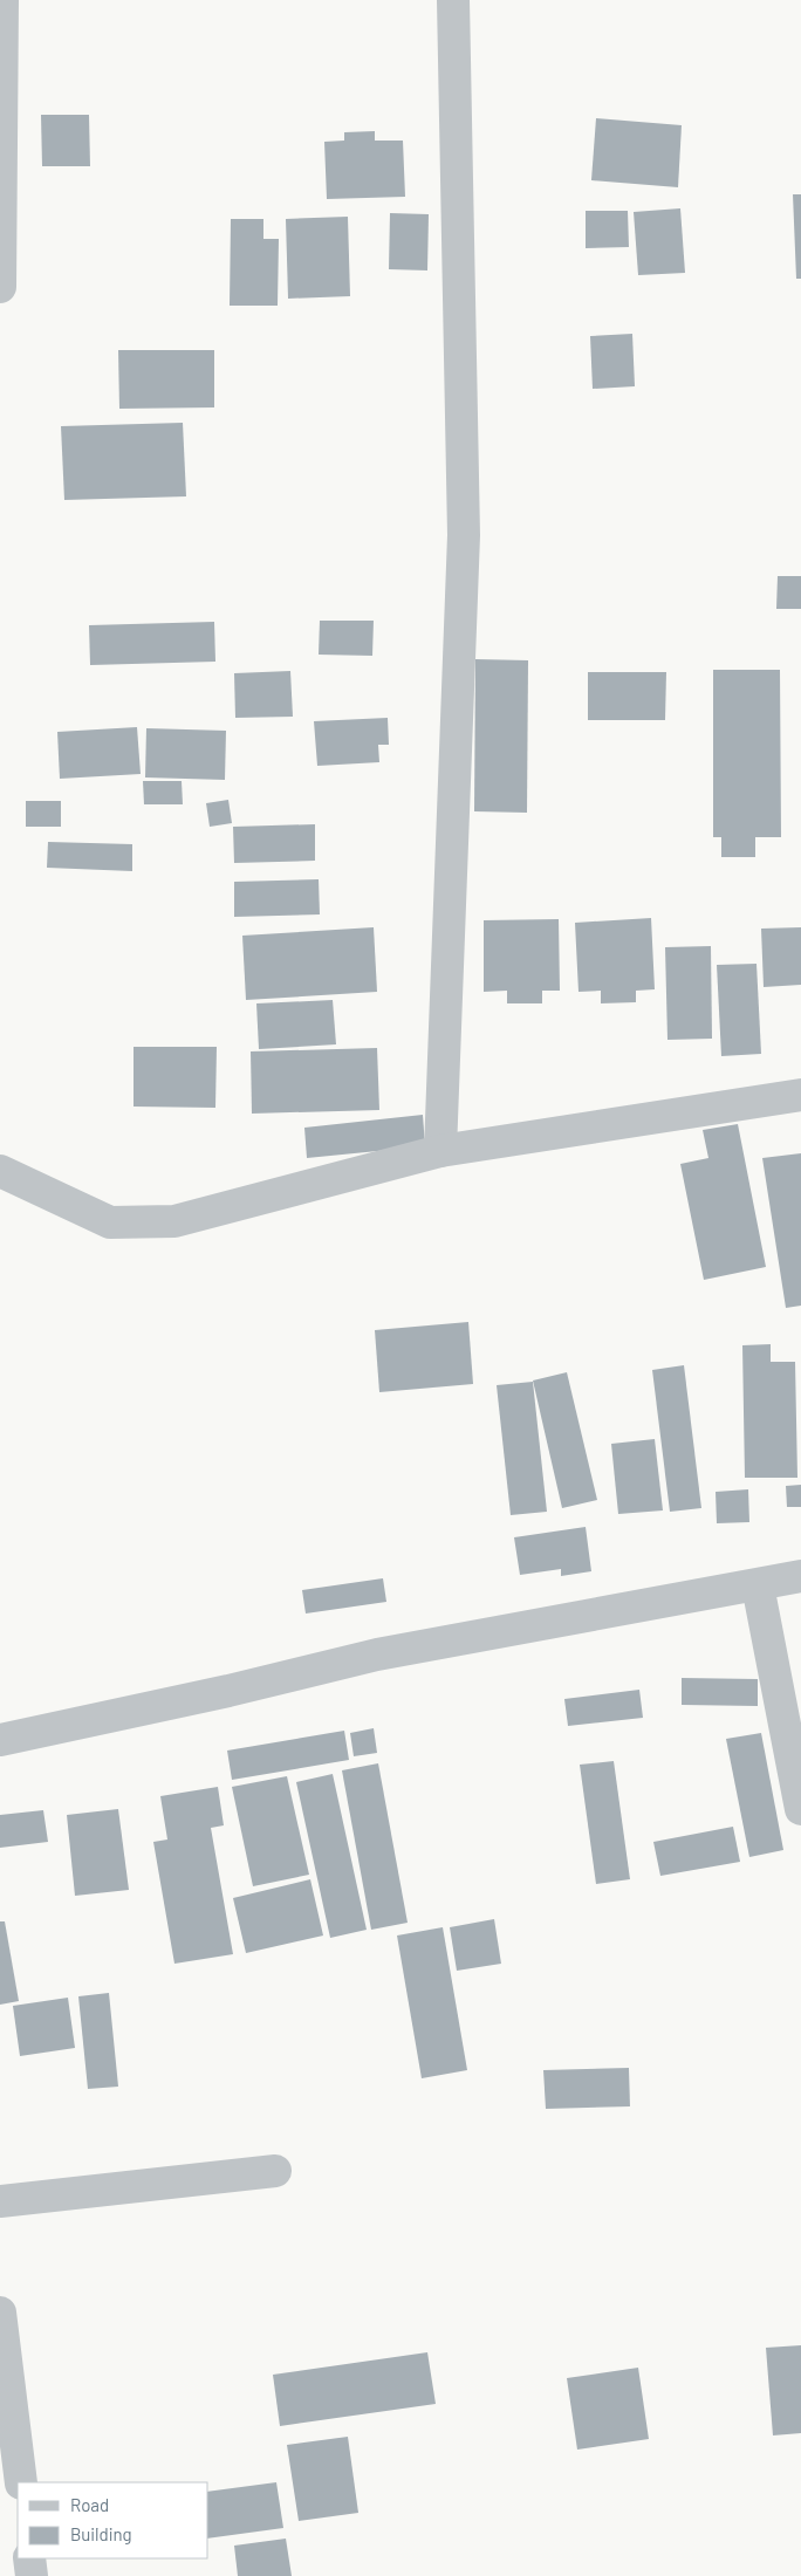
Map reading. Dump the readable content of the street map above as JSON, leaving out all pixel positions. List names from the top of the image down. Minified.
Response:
{"legend":["Road","Building"]}
